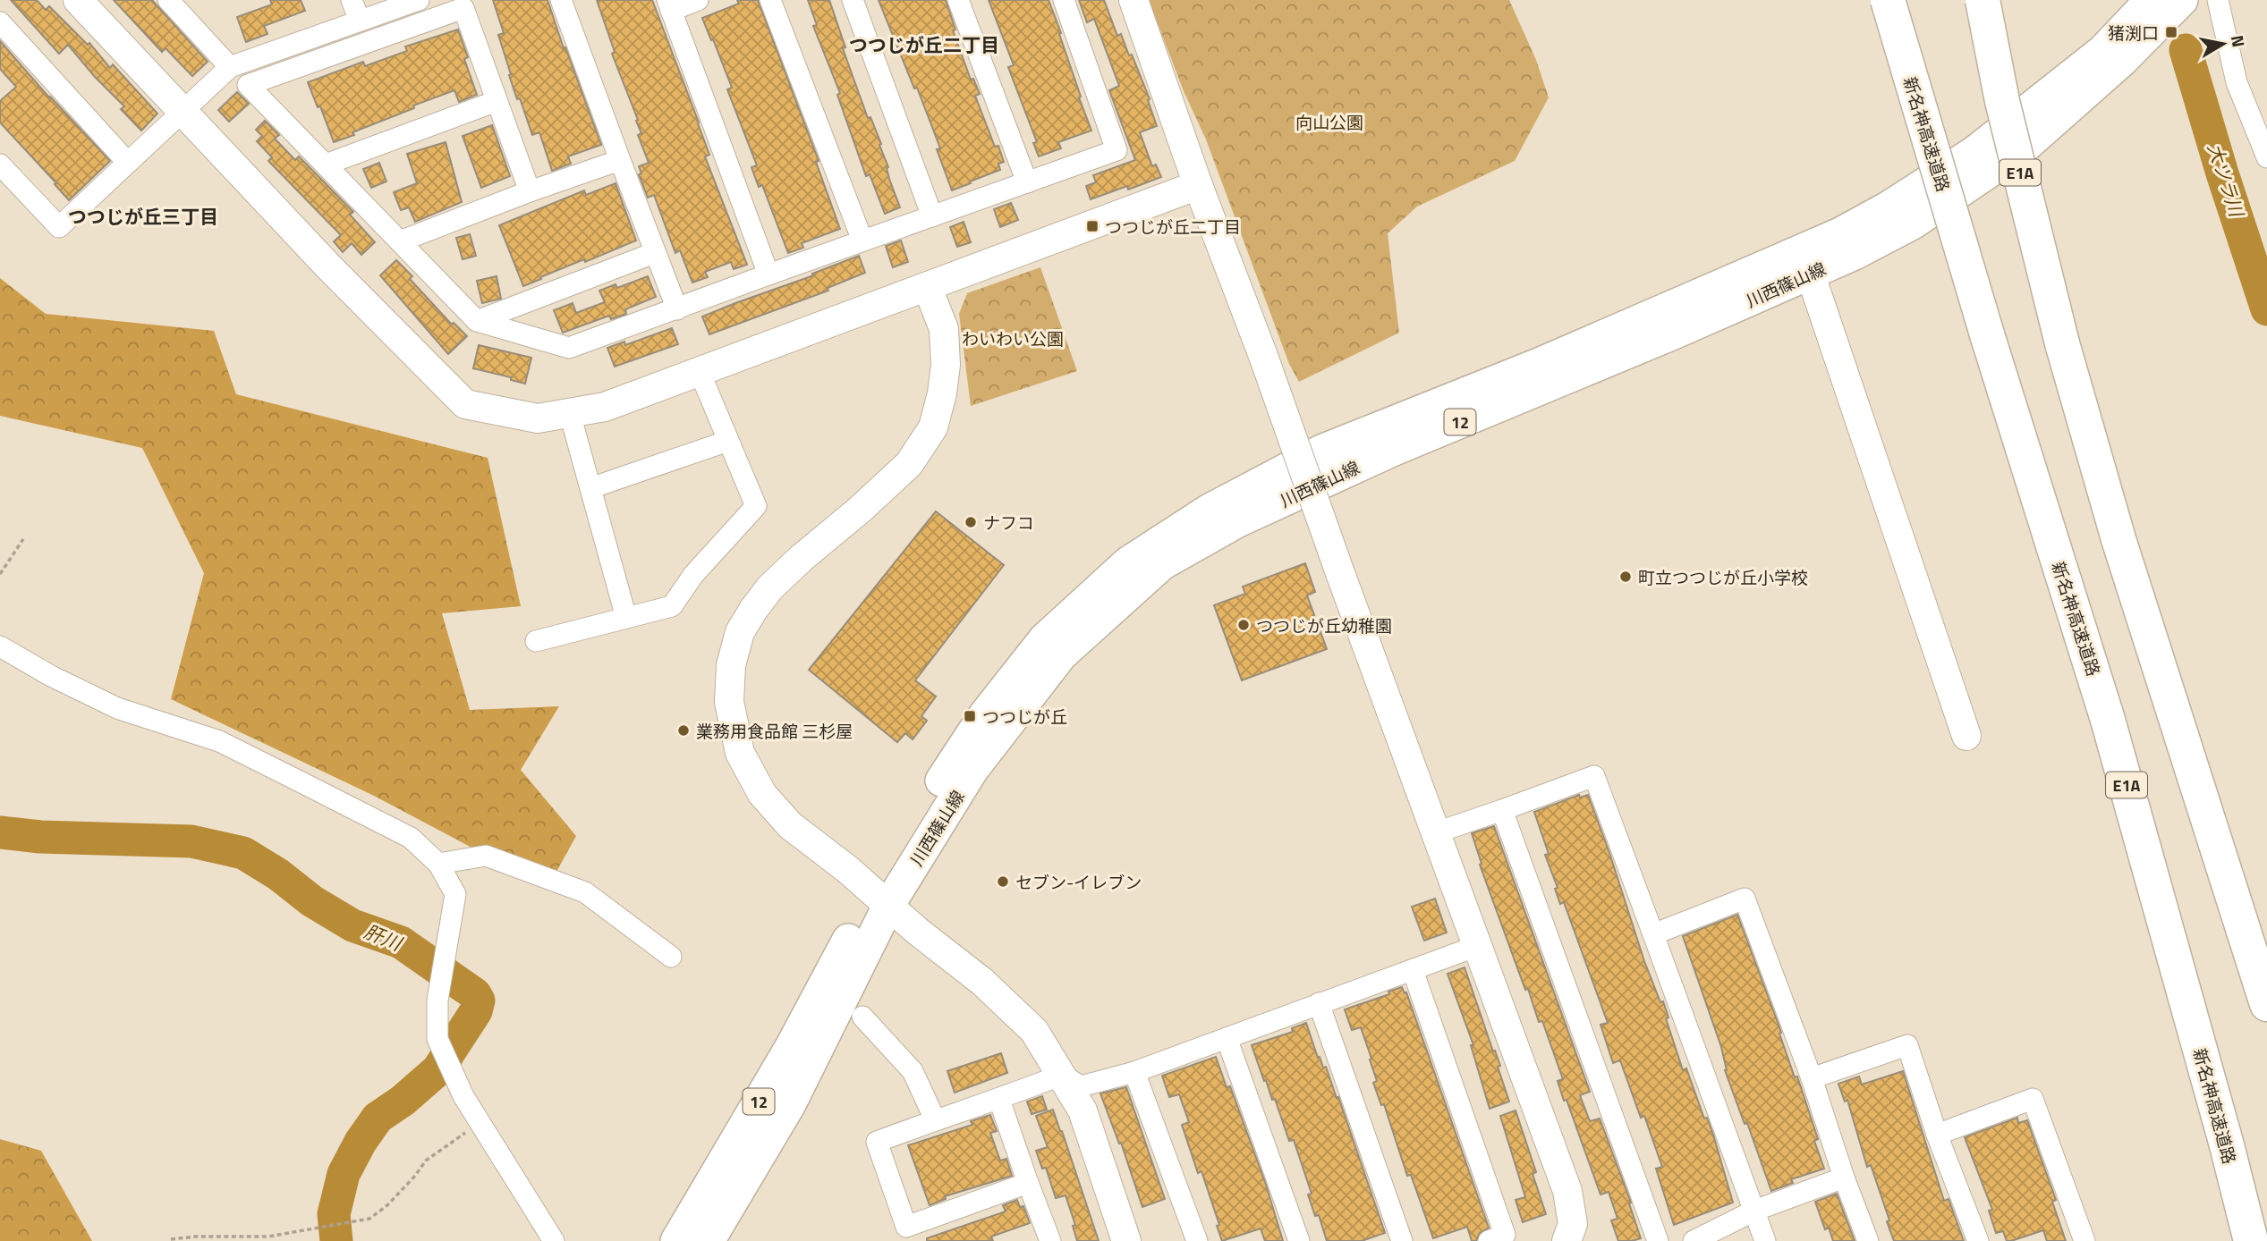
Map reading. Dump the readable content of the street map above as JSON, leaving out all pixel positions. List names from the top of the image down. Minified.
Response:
{"streets":{"highway":["新名神高速道路","E1A"],"main road":["川西篠山線","12"]},"districts":["つつじが丘二丁目","つつじが丘三丁目"],"water":["大ツラ川","肝川"],"parks":["向山公園","わいわい公園"],"places":{"transit":["猪渕口","つつじが丘二丁目","つつじが丘"],"other":["ナフコ","町立つつじが丘小学校","つつじが丘幼稚園","業務用食品館 三杉屋","セブン-イレブン"]},"north":"right"}
